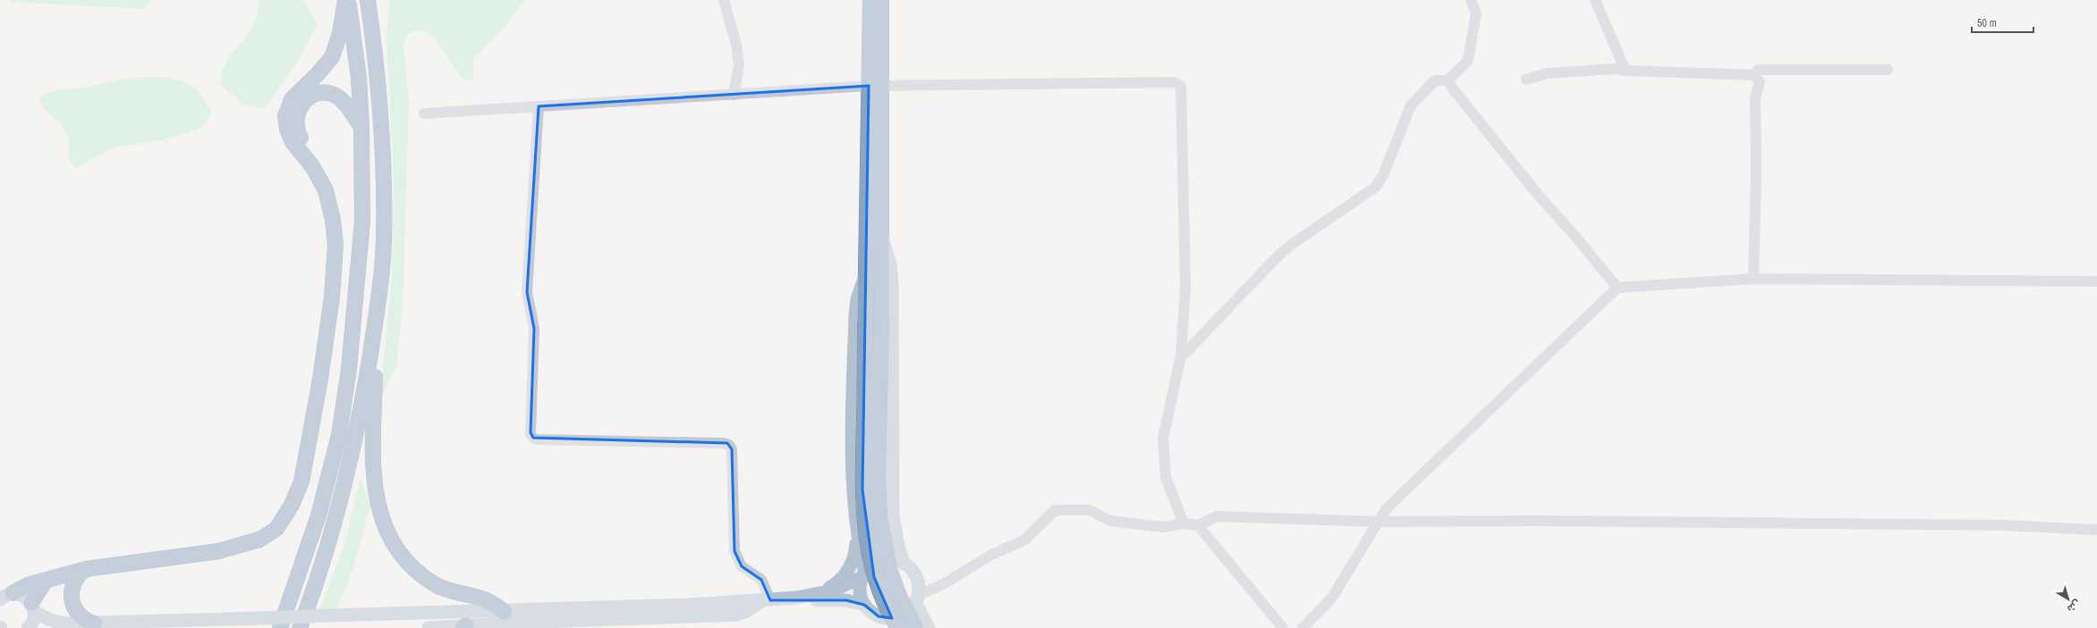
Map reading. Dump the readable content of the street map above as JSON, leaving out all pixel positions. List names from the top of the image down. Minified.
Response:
{"scale_bar":"50 m","north":"bottom right"}
